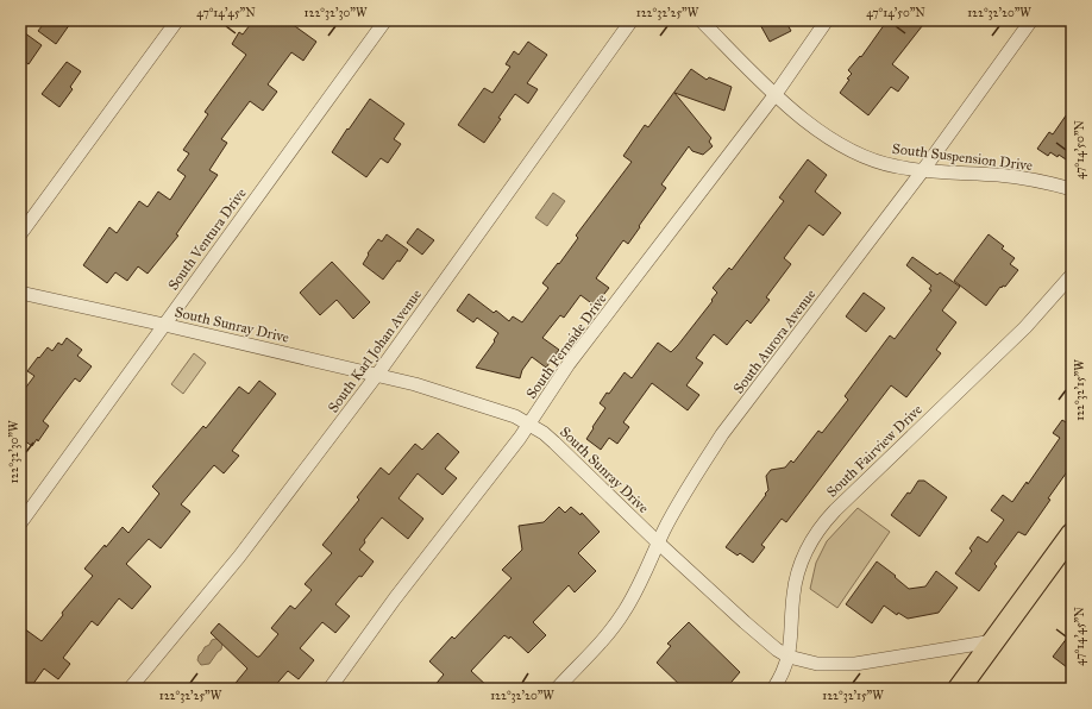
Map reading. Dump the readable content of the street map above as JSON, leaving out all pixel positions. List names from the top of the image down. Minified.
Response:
{"streets":{"street":["South Suspension Drive","South Ventura Drive","South Sunray Drive","South Aurora Avenue","South Fernside Drive","South Karl Johan Avenue","South Fairview Drive"]},"crossings":[["South Suspension Drive","South Aurora Avenue"],["South Suspension Drive","South Fernside Drive"],["South Ventura Drive","South Sunray Drive"],["South Sunray Drive","South Aurora Avenue"],["South Sunray Drive","South Fernside Drive"],["South Sunray Drive","South Karl Johan Avenue"],["South Sunray Drive","South Fairview Drive"]],"coordinates":["47°14'45\"N","122°32'30\"W","122°32'25\"W","47°14'50\"N","122°32'20\"W","122°32'15\"W"]}
